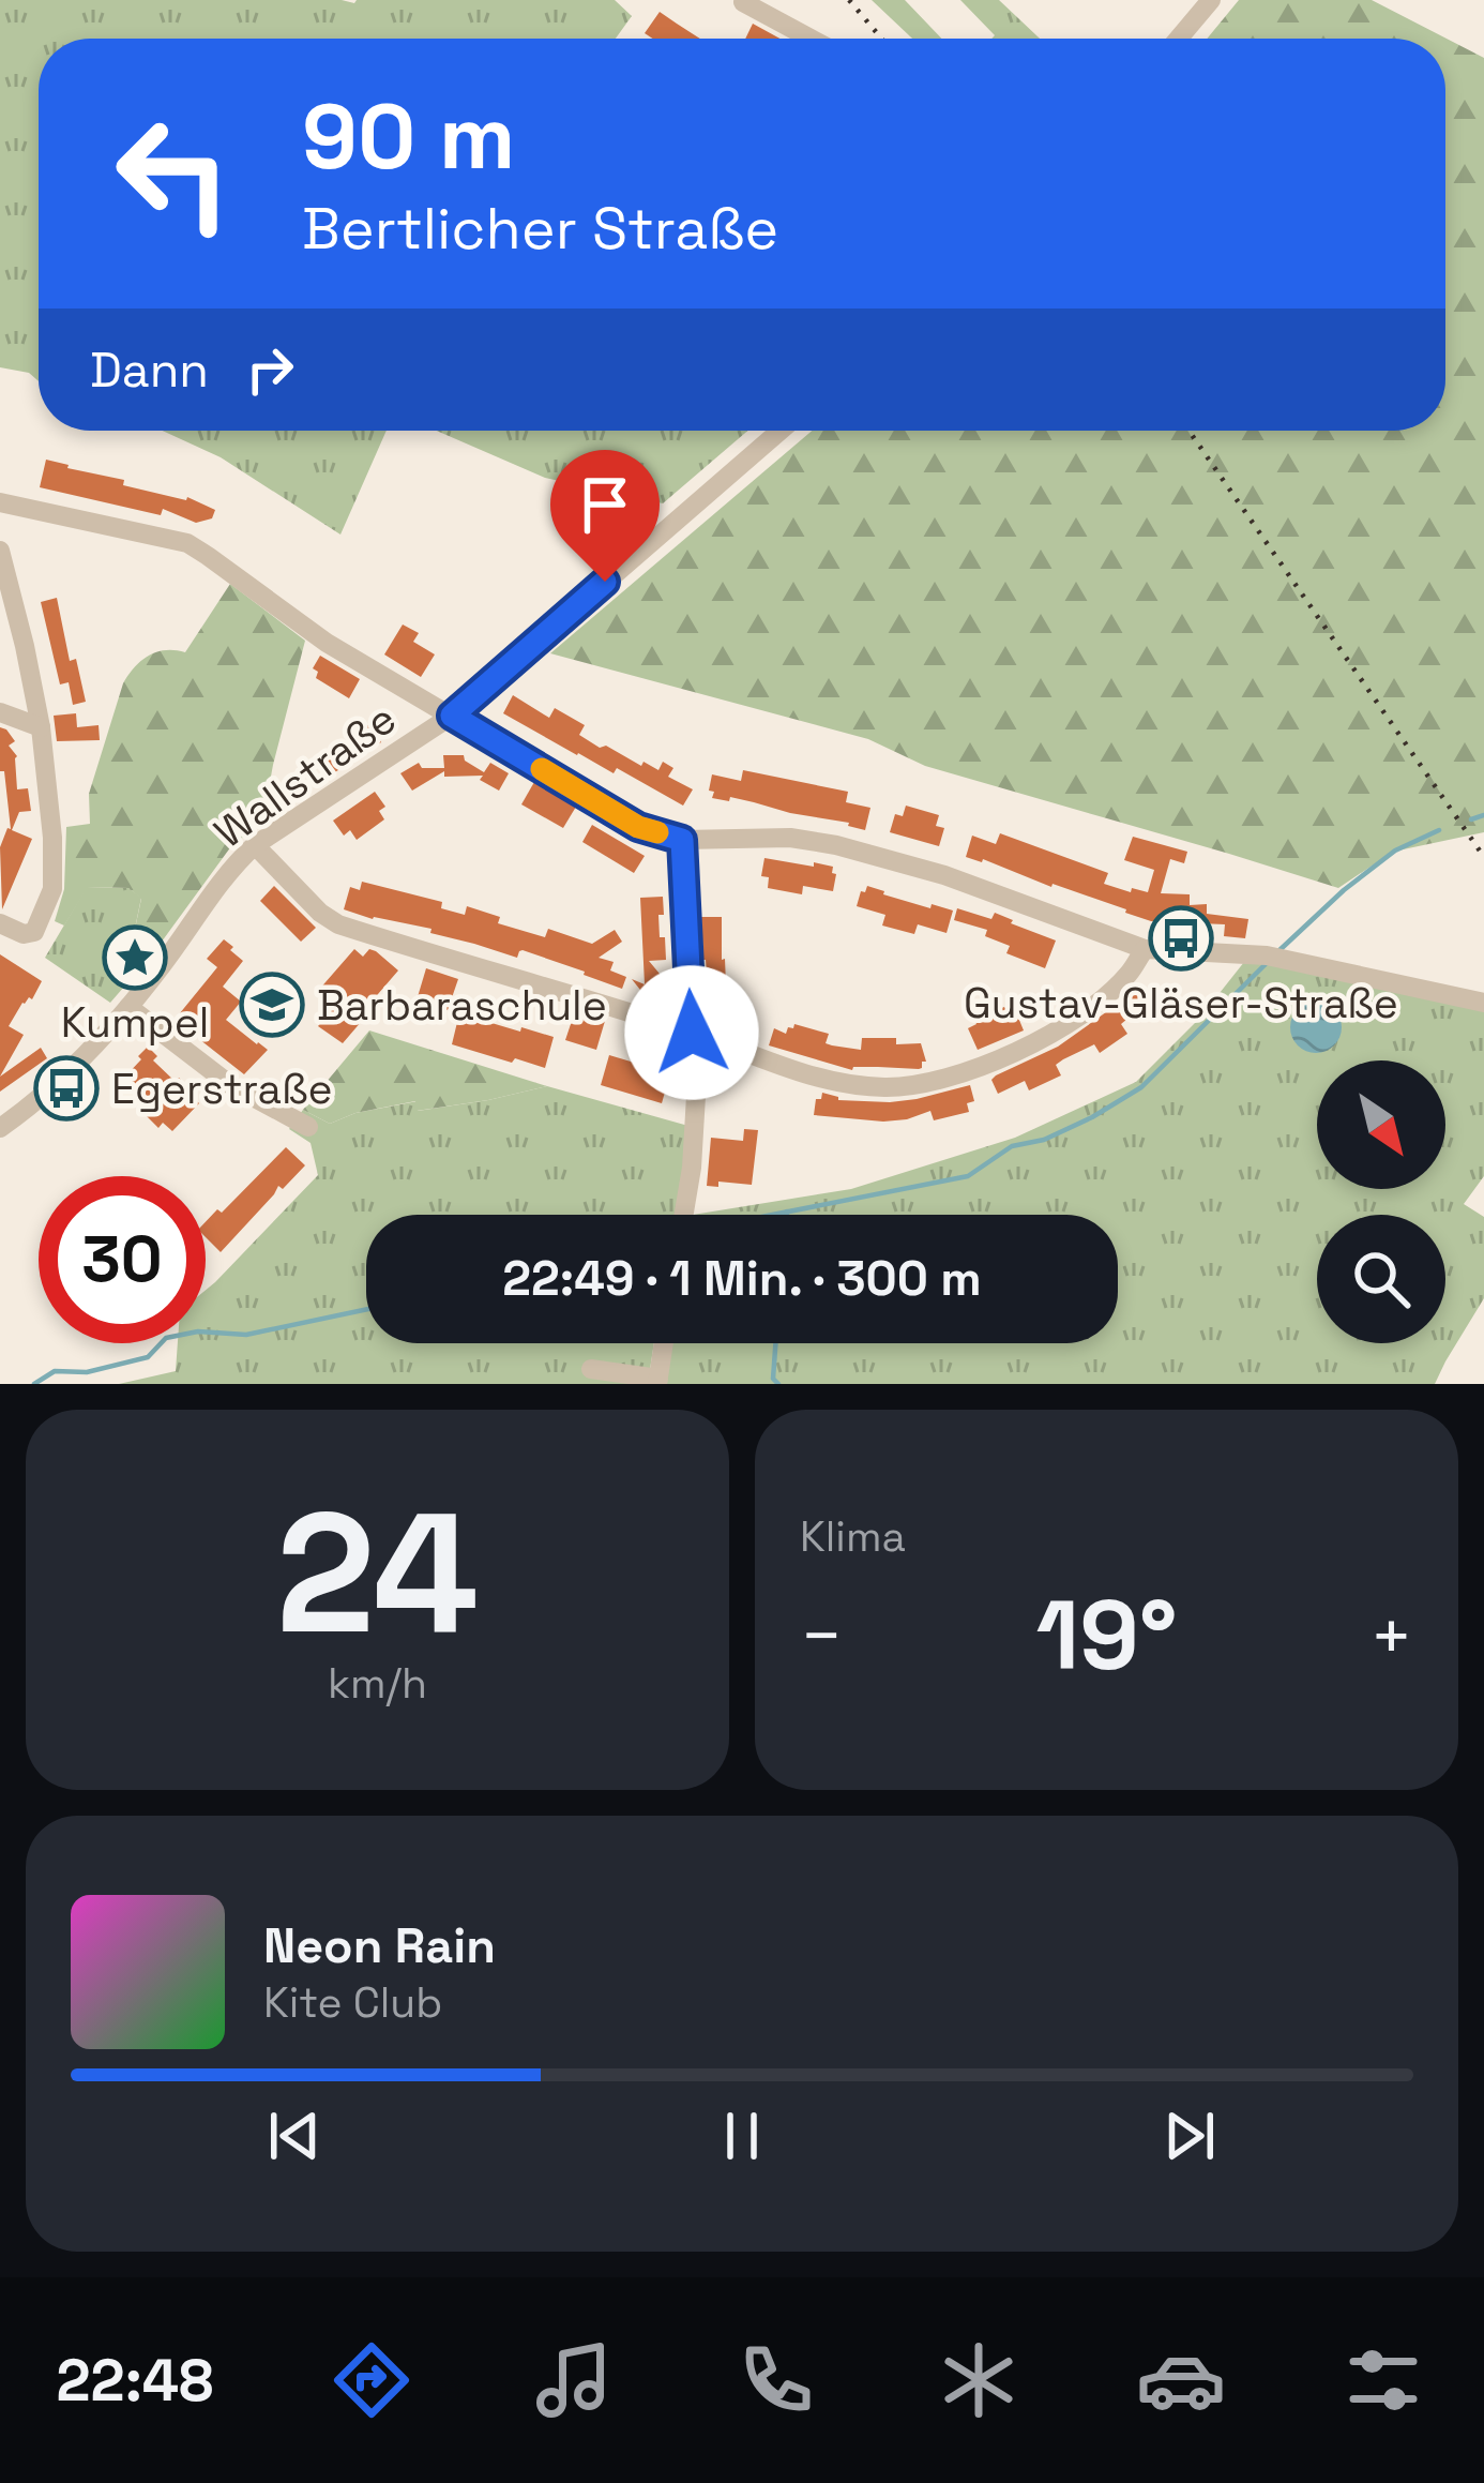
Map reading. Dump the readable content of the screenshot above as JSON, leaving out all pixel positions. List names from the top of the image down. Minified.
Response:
{"streets":{"street":["Wallstraße"]},"places":{"bus stop":["Gustav-Gläser-Straße","Egerstraße"],"place":["Kumpel"],"school or university":["Barbaraschule"]},"north":"bottom right","page":{"turn":["90 m","Bertlicher Straße"],"then":"Dann","limit":"30","trip":"22:49 · 1 Min. · 300 m","tile":[["24","km/h"],"Klima"],"heat":["−","19°","+"],"song":["Neon Rain","Kite Club"],"tabs":"22:48"}}
